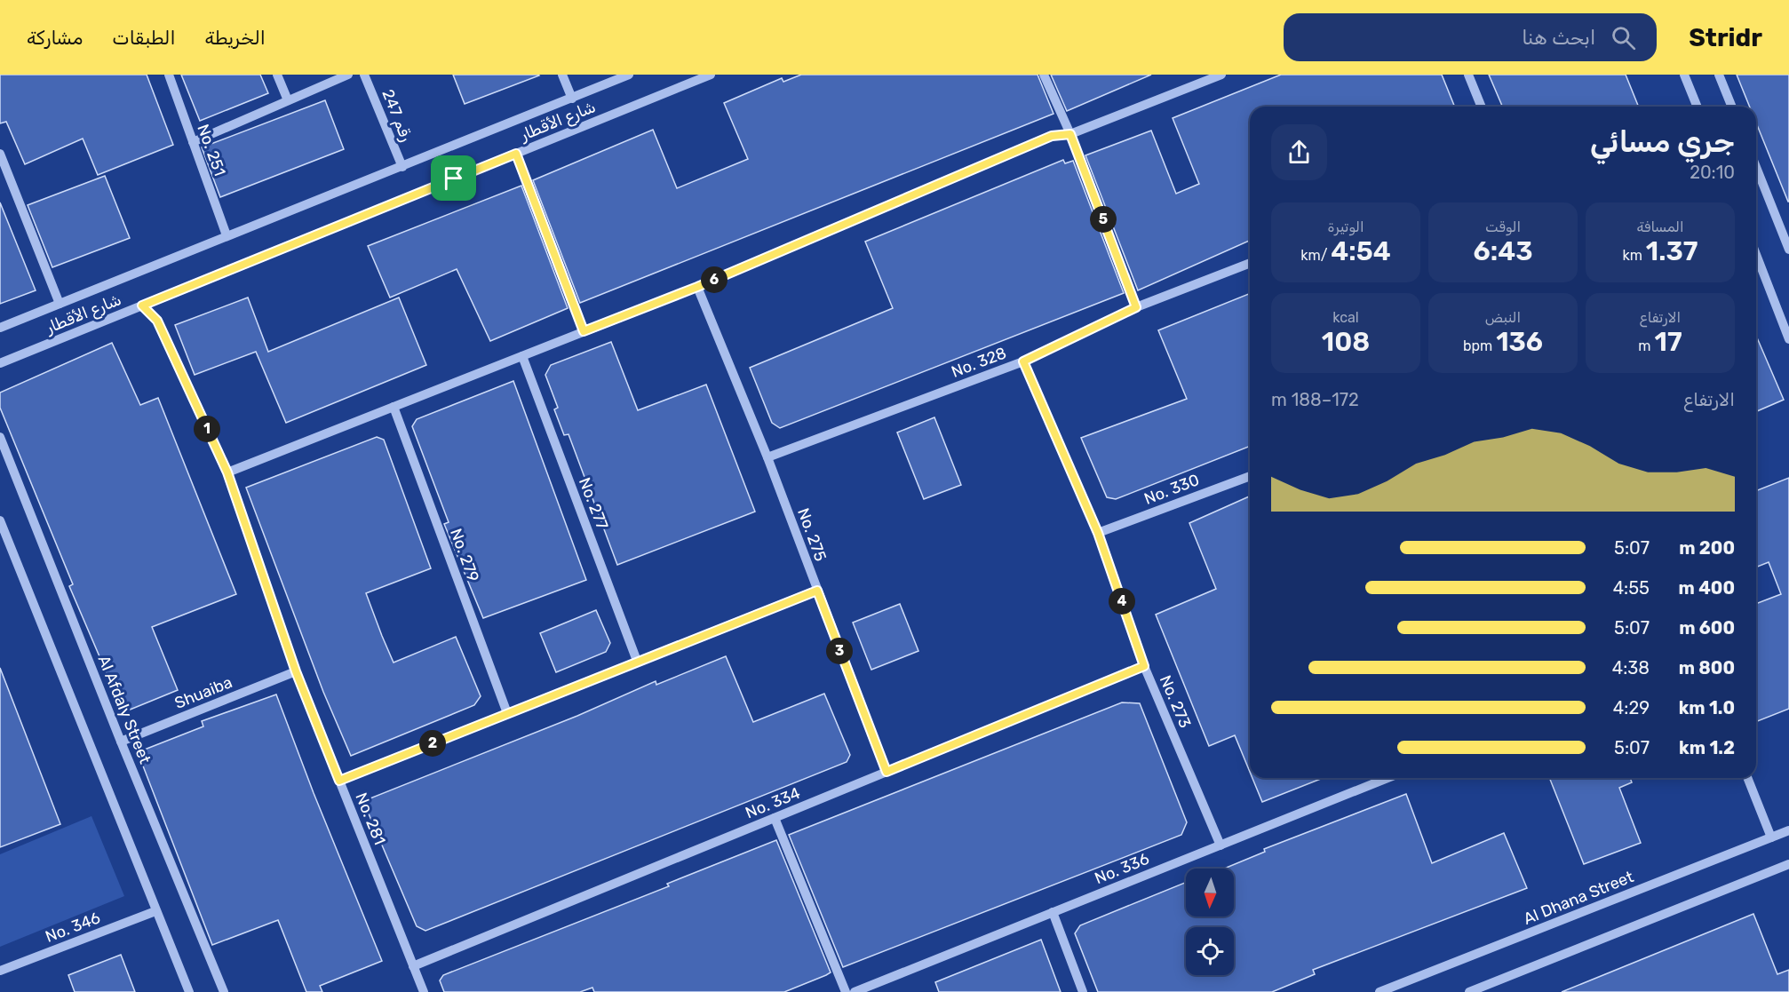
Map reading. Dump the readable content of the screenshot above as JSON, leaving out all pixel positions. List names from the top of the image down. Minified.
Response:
{"streets":{"street":["رقم 247","شارع الأقطار","No. 251","No. 328","No. 330","No. 277","No. 275","No. 279","Shuaiba","No. 273","Al Afdaly Street","No. 334","No. 281","No. 336","Al Dhana Street","No. 346"]},"crossings":[["رقم 247","شارع الأقطار"],["شارع الأقطار","No. 251"],["شارع الأقطار","No. 281"],["No. 328","No. 275"],["No. 328","No. 273"],["No. 330","No. 273"],["No. 275","No. 334"],["Shuaiba","Al Afdaly Street"],["Shuaiba","No. 281"],["No. 273","No. 334"],["No. 273","No. 336"],["No. 334","No. 281"]],"north":"bottom","page":{"header":"Stridr","search":"ابحث هنا","nav":["الخريطة","الطبقات","مشاركة"],"heading":["جري مسائي","20:10"],"stats":[["المسافة","1.37 km"],["الوقت","6:43"],["الوتيرة","4:54 /km"],["الارتفاع","17 m"],["النبض","136 bpm"],["kcal","108"]],"pins":["5","6","1","4","3","2"],"chart":["الارتفاع","172–188 m"],"list":[{"name":"200 m","note":"5:07"},{"name":"400 m","note":"4:55"},{"name":"600 m","note":"5:07"},{"name":"800 m","note":"4:38"},{"name":"1.0 km","note":"4:29"},{"name":"1.2 km","note":"5:07"}]}}
